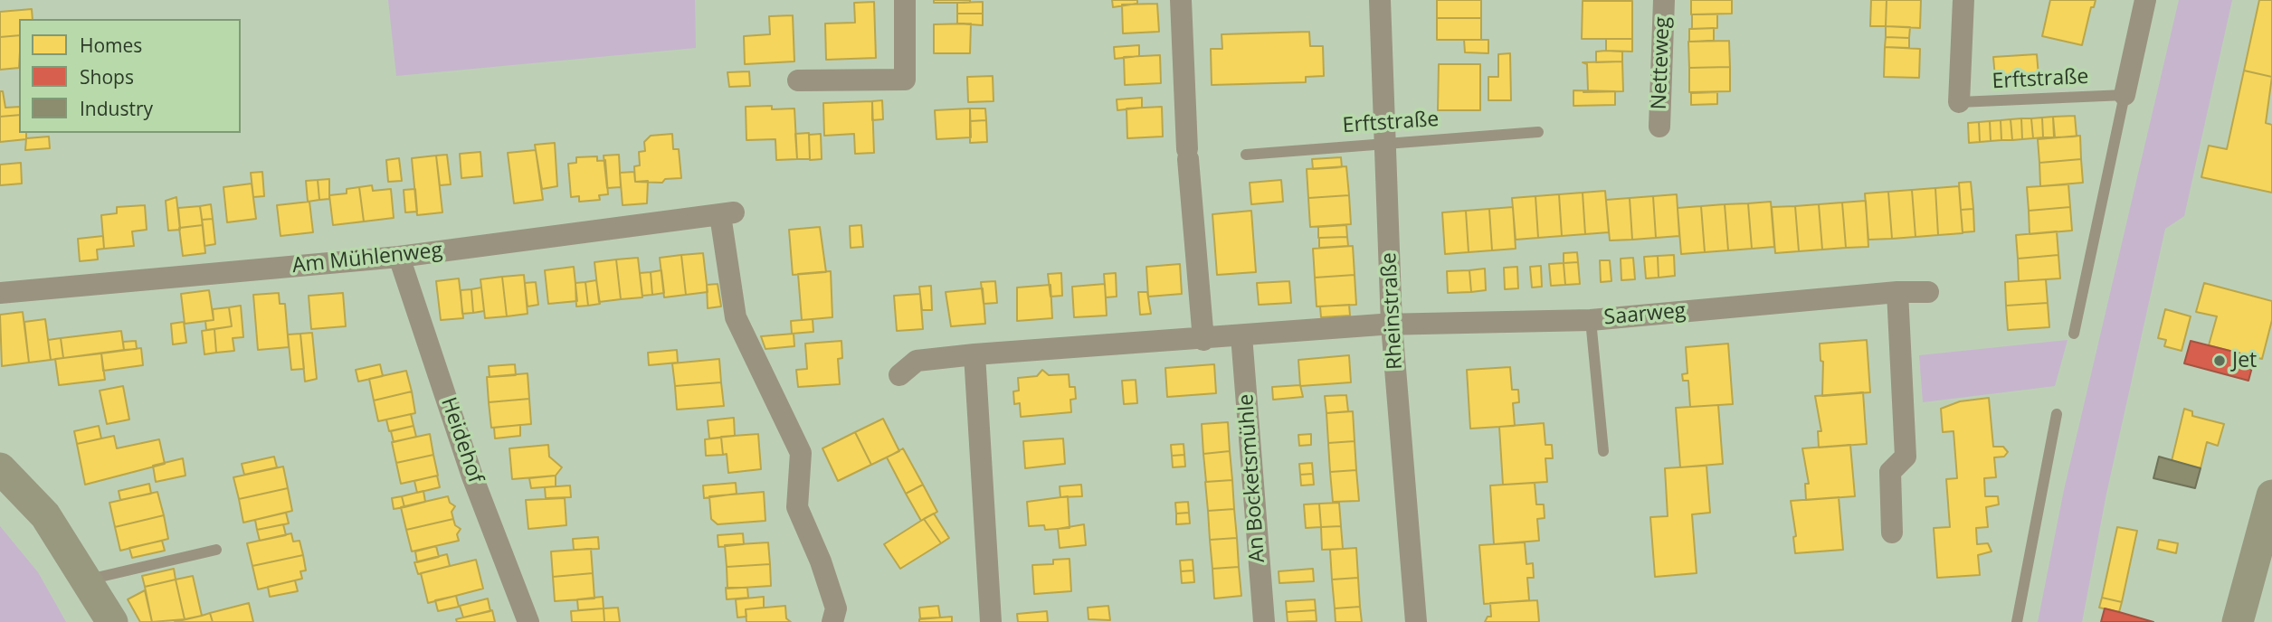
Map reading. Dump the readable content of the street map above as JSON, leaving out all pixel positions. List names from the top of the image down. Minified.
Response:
{"streets":{"street":["Netteweg","Am Mühlenweg","Rheinstraße","Saarweg","Heidehof","An Bocketsmühle"],"lane":["Erftstraße"]},"crossings":[["Erftstraße","Rheinstraße"],["Am Mühlenweg","Heidehof"],["Rheinstraße","Saarweg"]],"places":["Jet"],"legend":["Homes","Shops","Industry"]}
